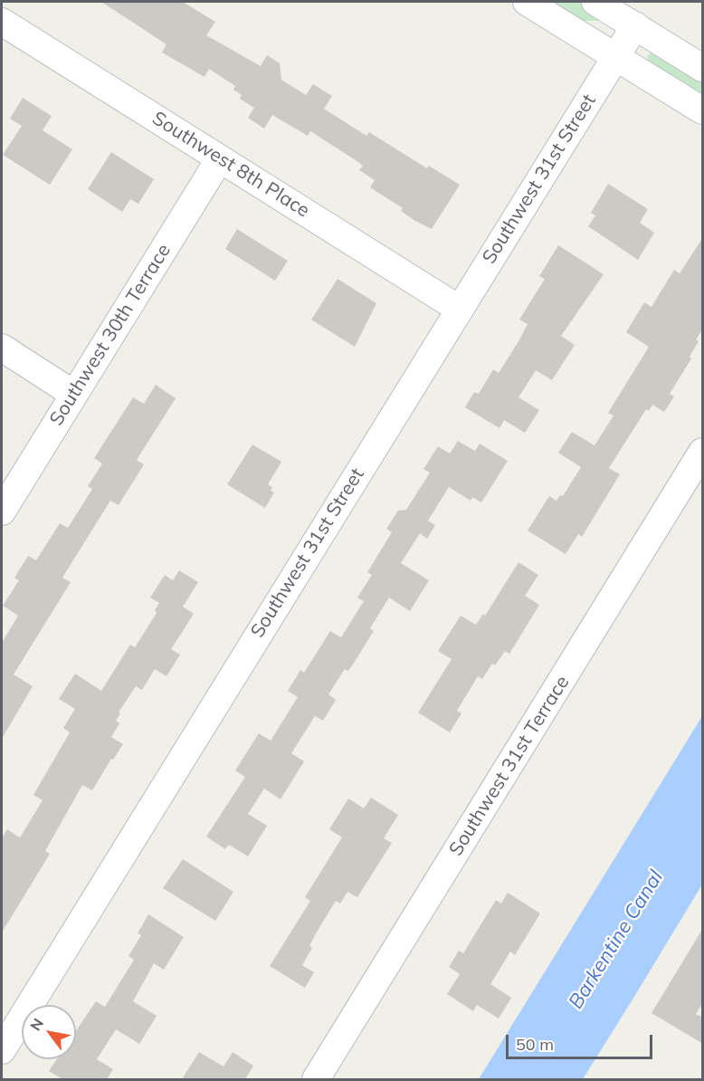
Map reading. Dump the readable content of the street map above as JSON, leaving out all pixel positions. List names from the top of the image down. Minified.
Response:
{"streets":{"street":["Southwest 8th Place","Southwest 31st Street","Southwest 30th Terrace","Southwest 31st Terrace"]},"crossings":[["Southwest 8th Place","Southwest 31st Street"],["Southwest 8th Place","Southwest 30th Terrace"]],"water":["Barkentine Canal"],"scale_bar":"50 m","north":"top left"}
